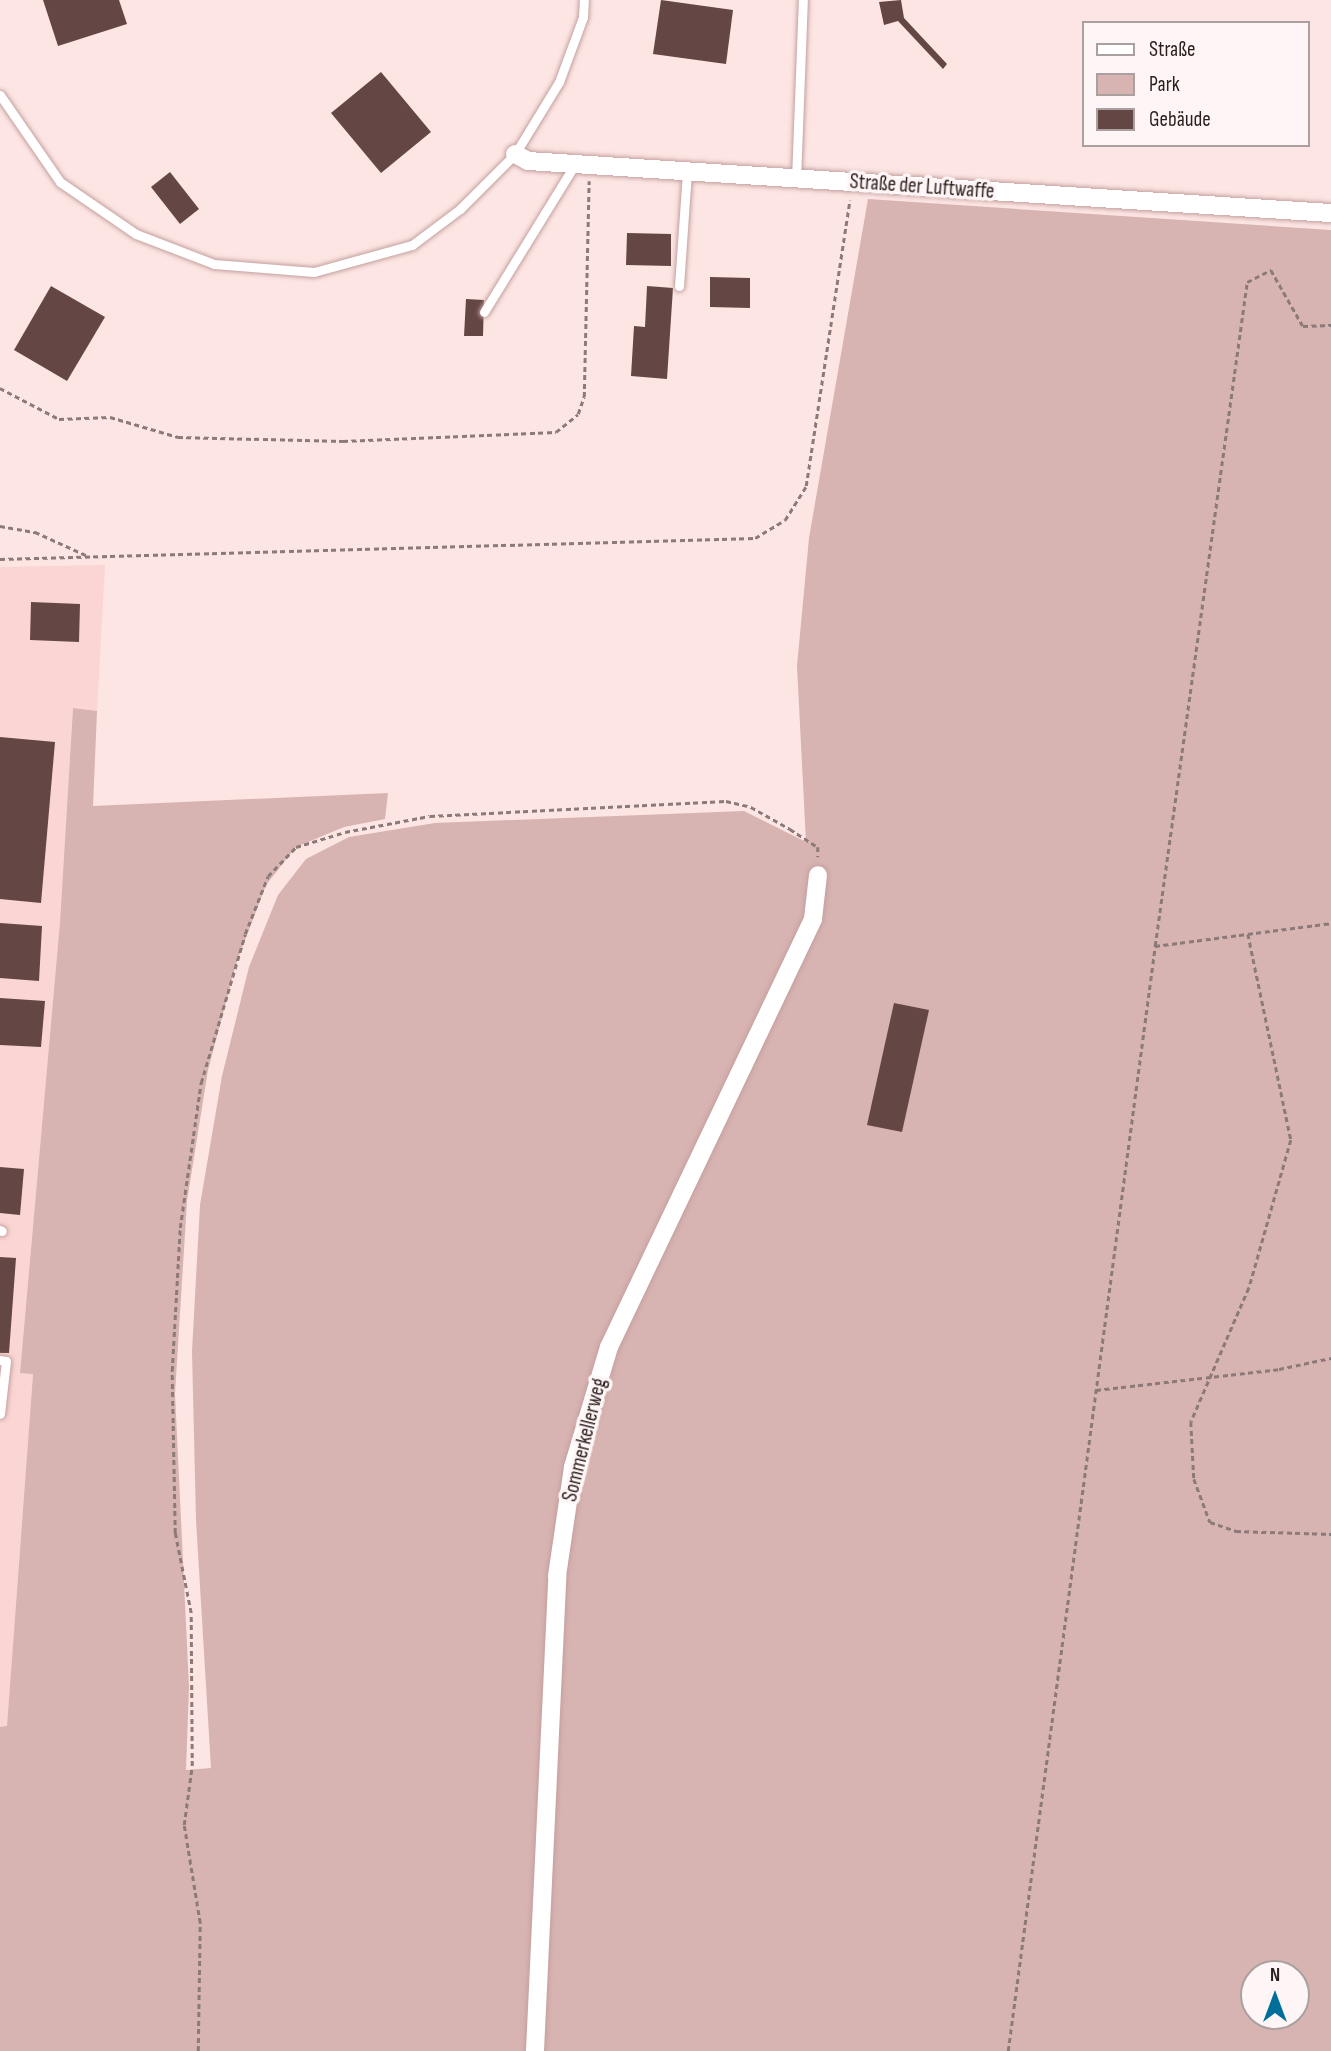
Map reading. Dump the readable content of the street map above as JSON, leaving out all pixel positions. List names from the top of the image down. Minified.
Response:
{"streets":{"street":["Straße der Luftwaffe","Sommerkellerweg"]},"legend":["Straße","Park","Gebäude"],"north":"top"}
